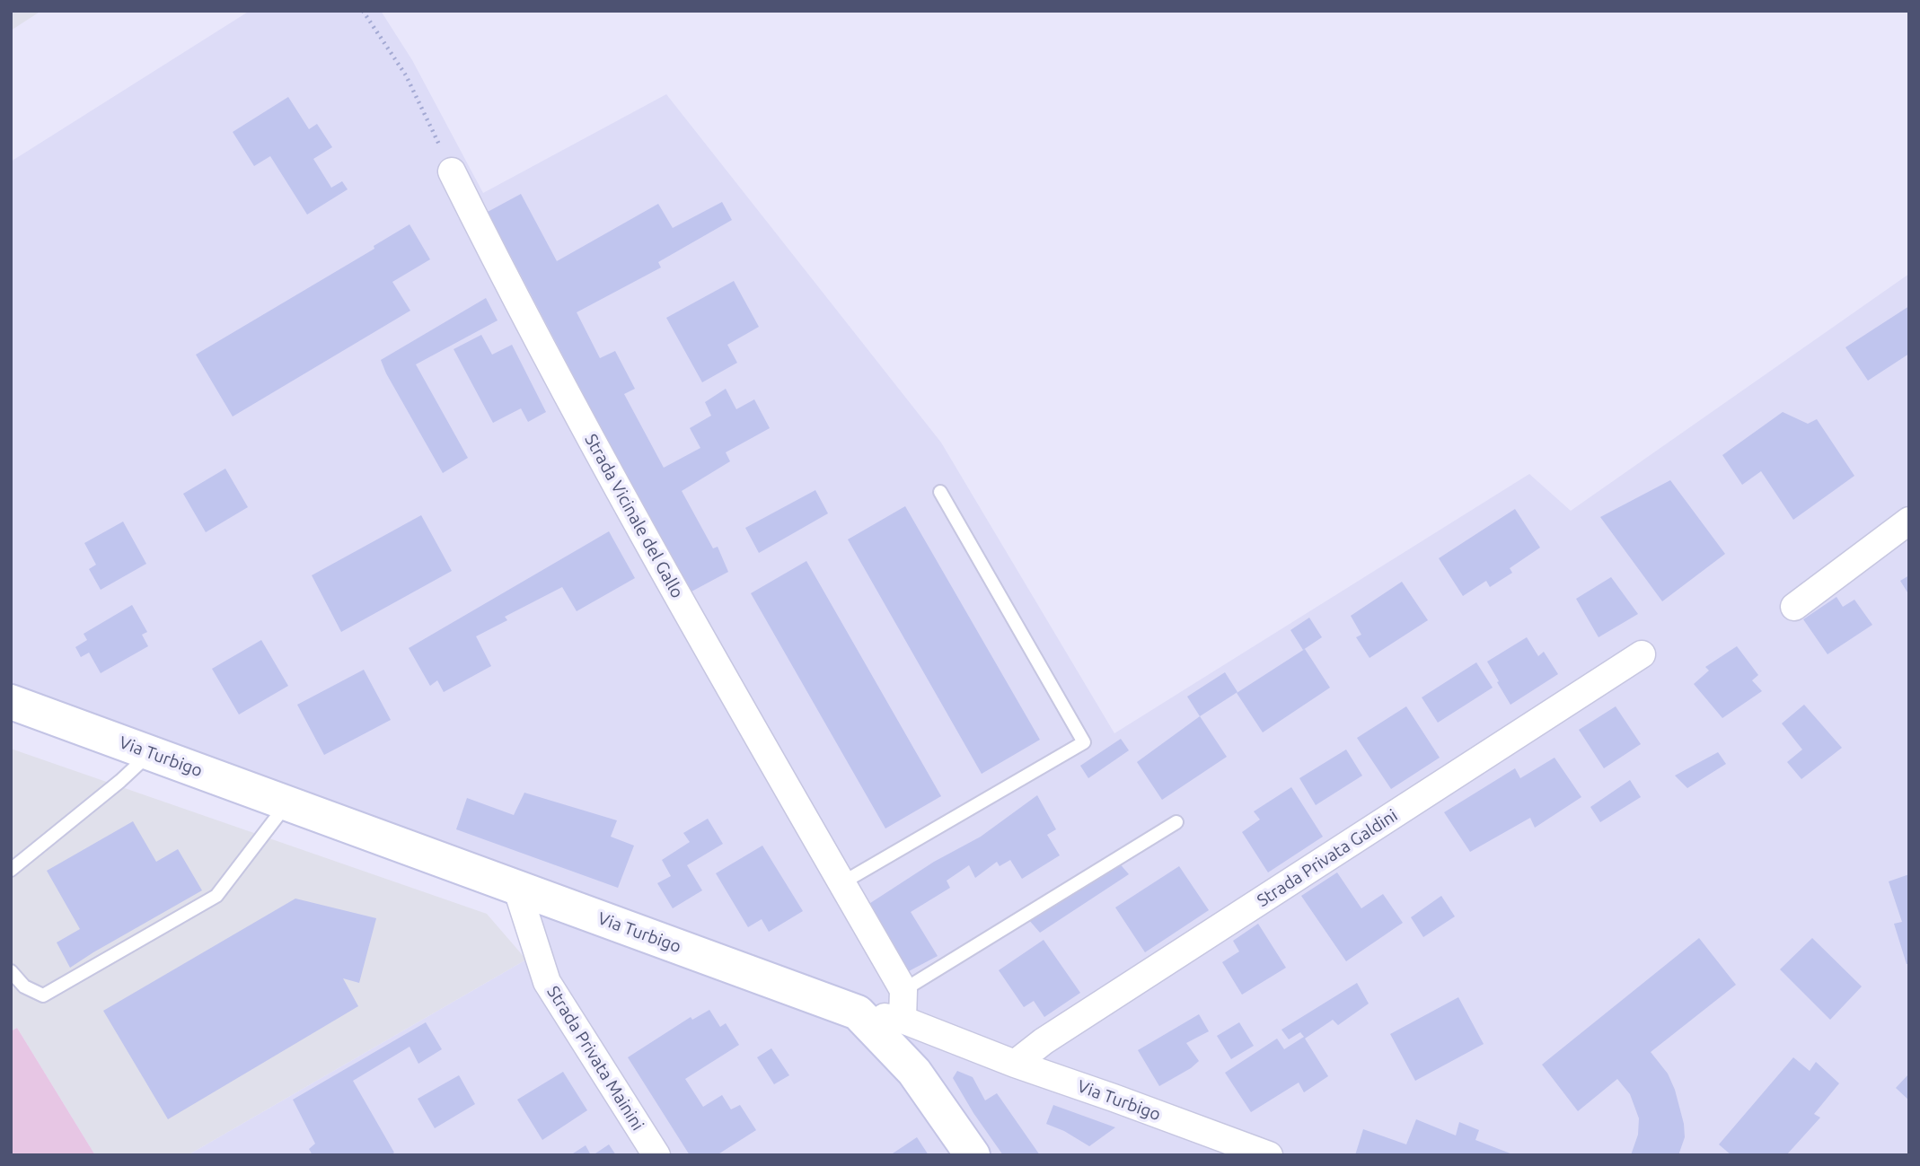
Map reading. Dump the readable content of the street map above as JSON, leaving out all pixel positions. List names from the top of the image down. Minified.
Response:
{"streets":{"main road":["Via Turbigo"],"street":["Strada Vicinale del Gallo","Strada Privata Galdini","Strada Privata Mainini"]},"crossings":[["Via Turbigo","Strada Privata Galdini"],["Via Turbigo","Strada Privata Mainini"]]}
